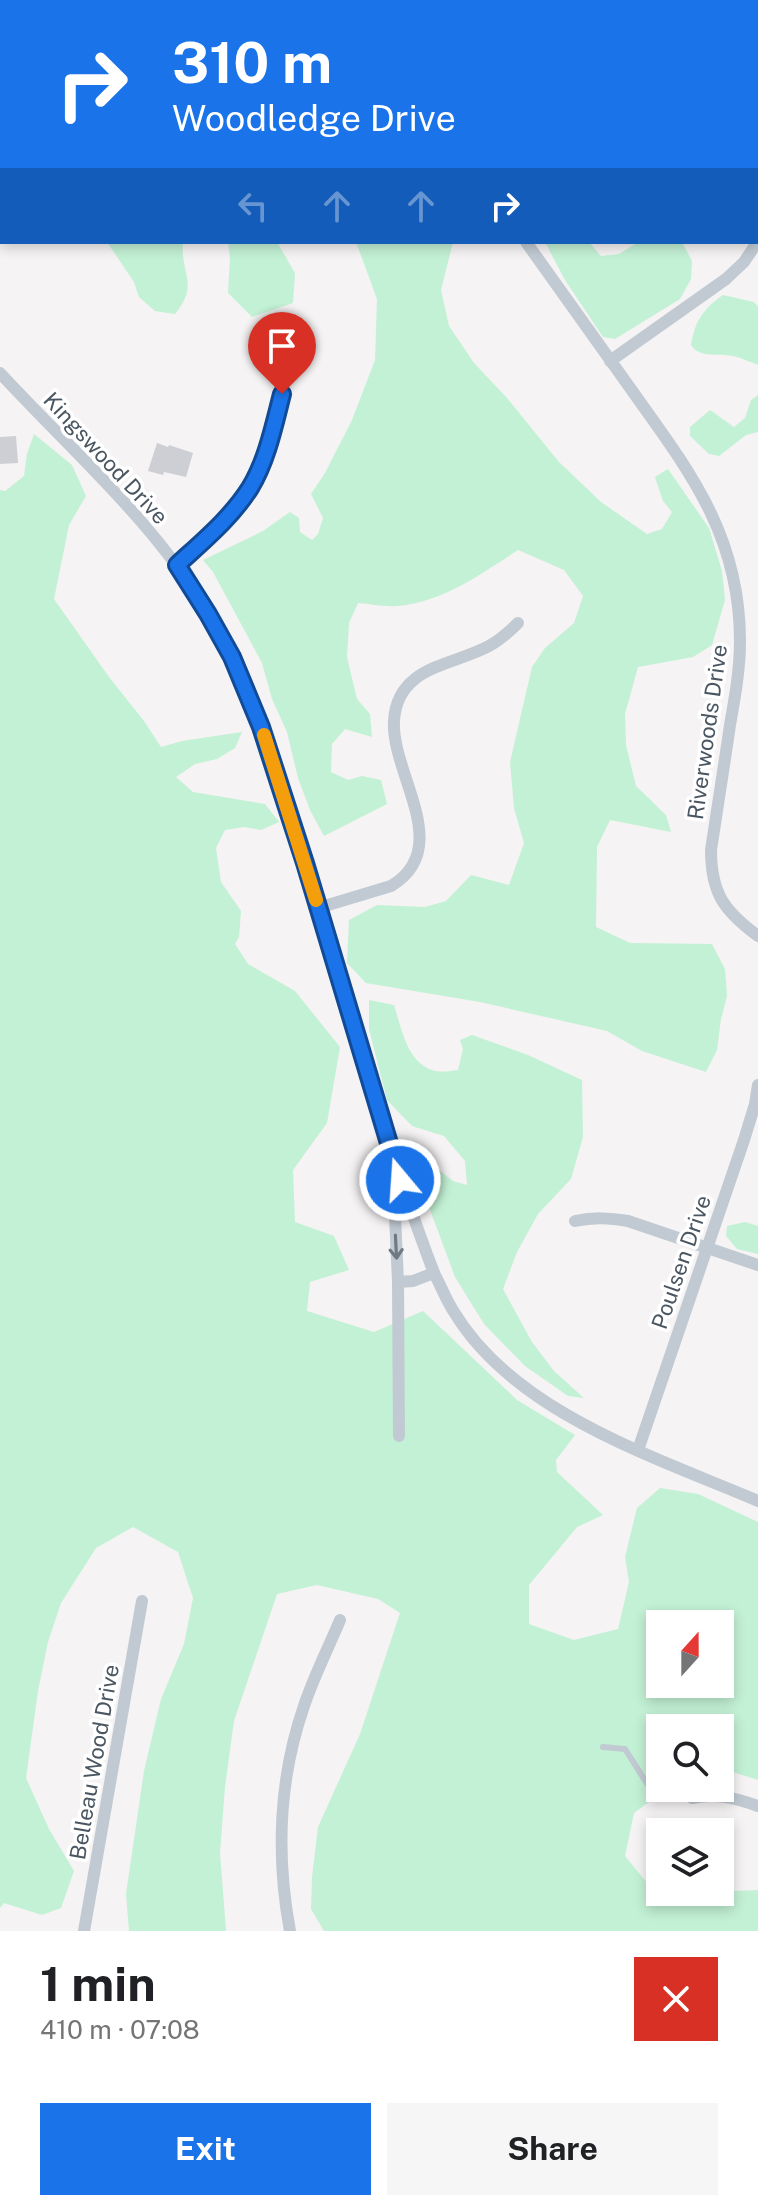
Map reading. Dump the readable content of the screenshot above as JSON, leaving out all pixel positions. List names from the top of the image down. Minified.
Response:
{"streets":{"street":["Kingswood Drive","Riverwoods Drive","Poulsen Drive","Belleau Wood Drive"]},"crossings":[["Kingswood Drive","Poulsen Drive"]],"north":"top","page":{"turn":["310 m","Woodledge Drive"],"heading":["1 min","410 m · 07:08"],"buttons":["Exit","Share"]}}
